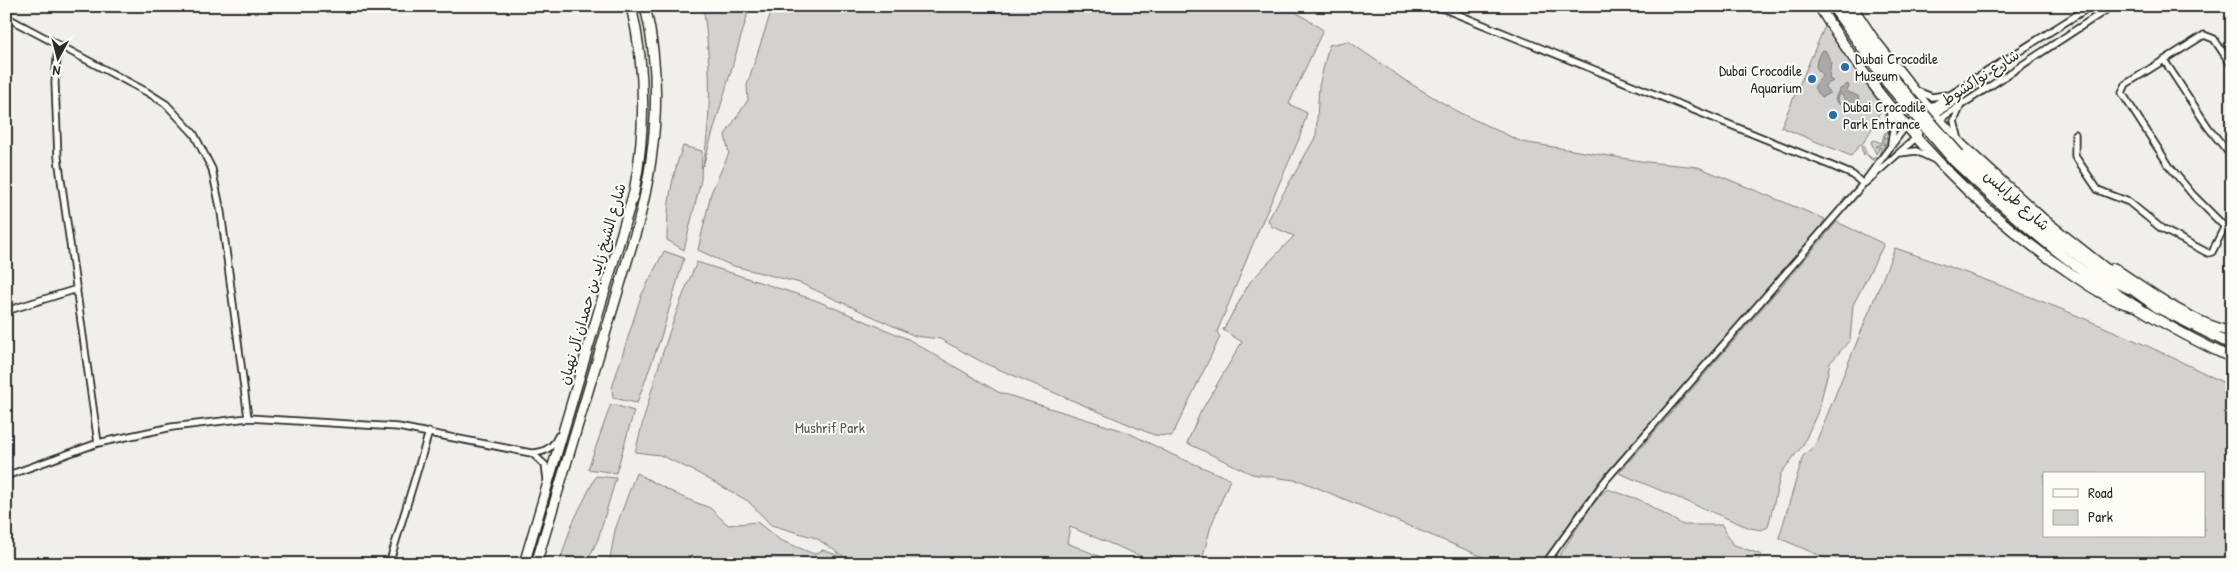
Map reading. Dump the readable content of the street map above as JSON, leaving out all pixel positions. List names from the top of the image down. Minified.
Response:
{"streets":{"highway":["شارع طرابلس","شارع الشيخ زايد بن حمدان آل نهيان"],"street":["شارع نواكشوط"]},"parks":["Mushrif Park"],"places":["Dubai Crocodile Museum","Dubai Crocodile Aquarium","Dubai Crocodile Park Entrance"],"legend":["Road","Park"],"north":"bottom"}
